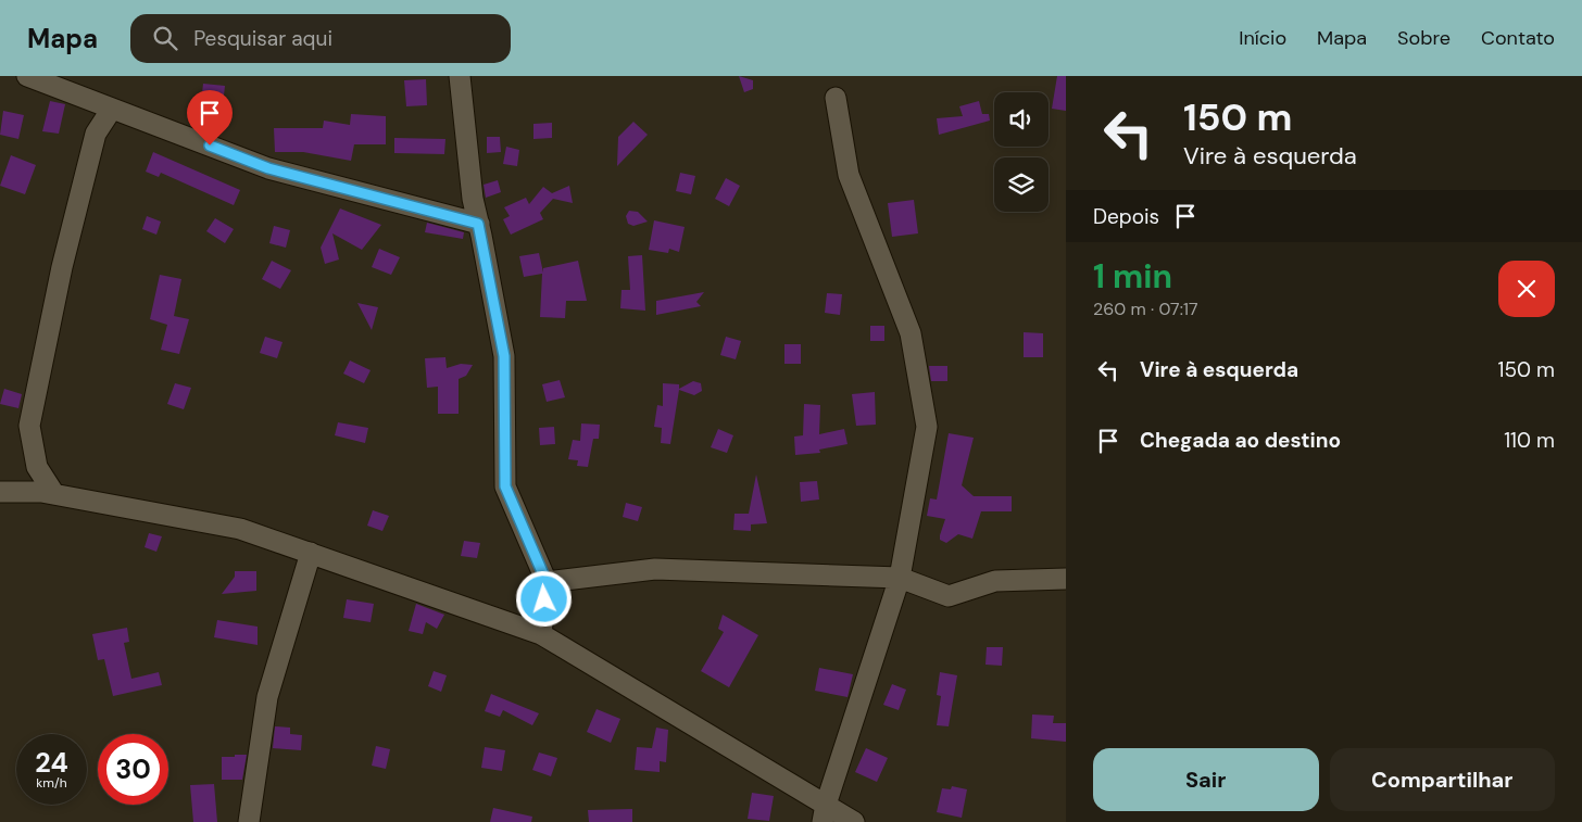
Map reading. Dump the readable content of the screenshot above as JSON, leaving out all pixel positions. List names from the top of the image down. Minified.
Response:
{"page":{"header":"Mapa","search":"Pesquisar aqui","nav":["Início","Mapa","Sobre","Contato"],"turn":["150 m","Vire à esquerda"],"then":"Depois","heading":["1 min","260 m · 07:17"],"list":[{"name":"Vire à esquerda","value":"150 m"},{"name":"Chegada ao destino","value":"110 m"}],"speed":"24 km/h","limit":"30","buttons":["Sair","Compartilhar"]}}
